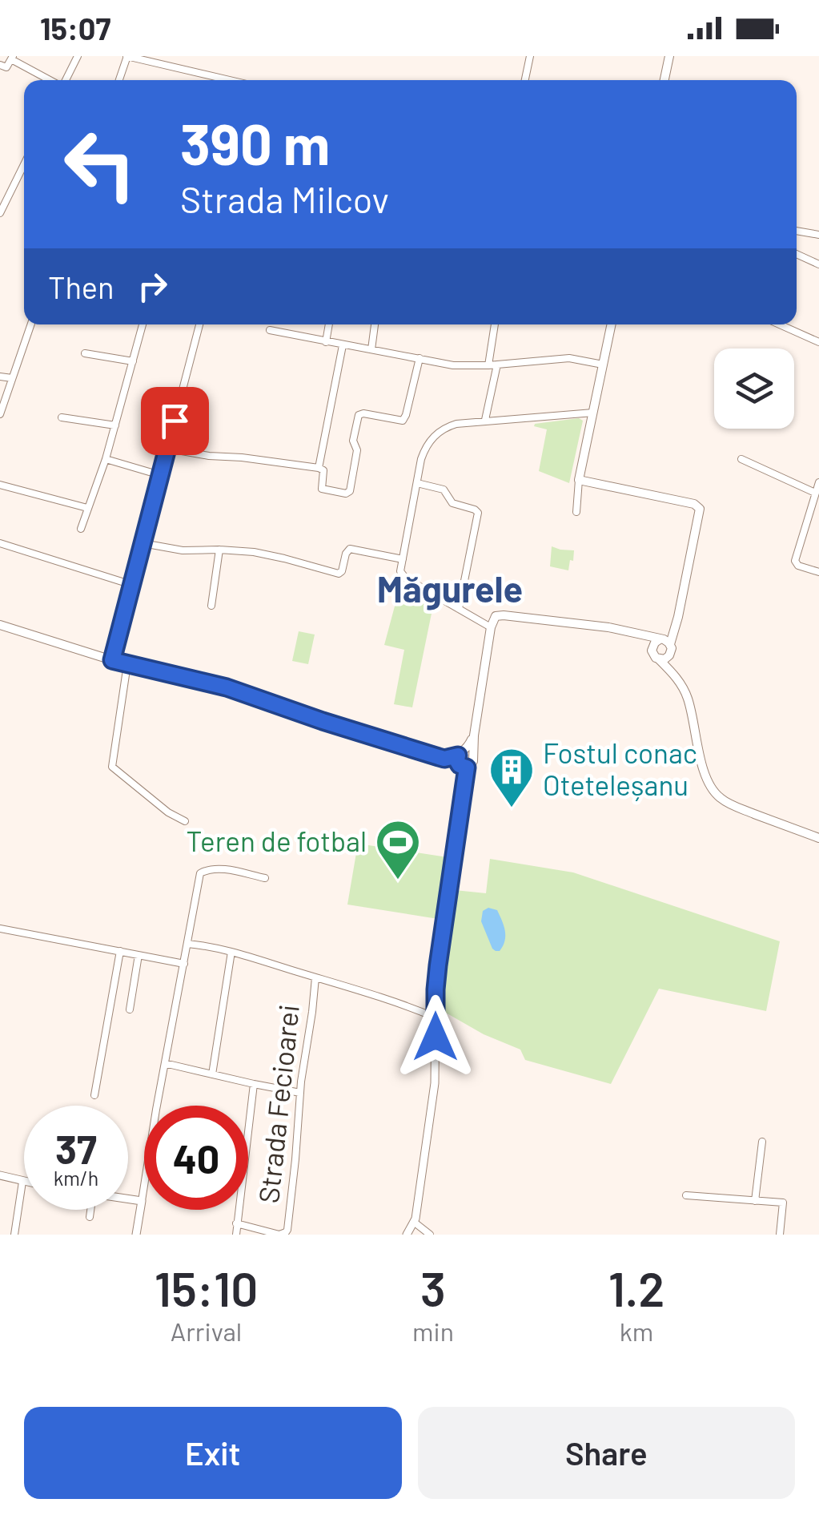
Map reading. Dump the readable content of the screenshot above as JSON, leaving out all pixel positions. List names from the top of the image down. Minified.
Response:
{"streets":{"street":["Strada Fecioarei"]},"districts":["Măgurele"],"places":{"building":["Fostul conac Oteteleșanu"],"sports":["Teren de fotbal"]},"page":{"status":"15:07","turn":["390 m","Strada Milcov"],"then":"Then","speed":"37 km/h","limit":"40","eta":["15:10","Arrival","3","min","1.2","km"],"buttons":["Exit","Share"]}}
